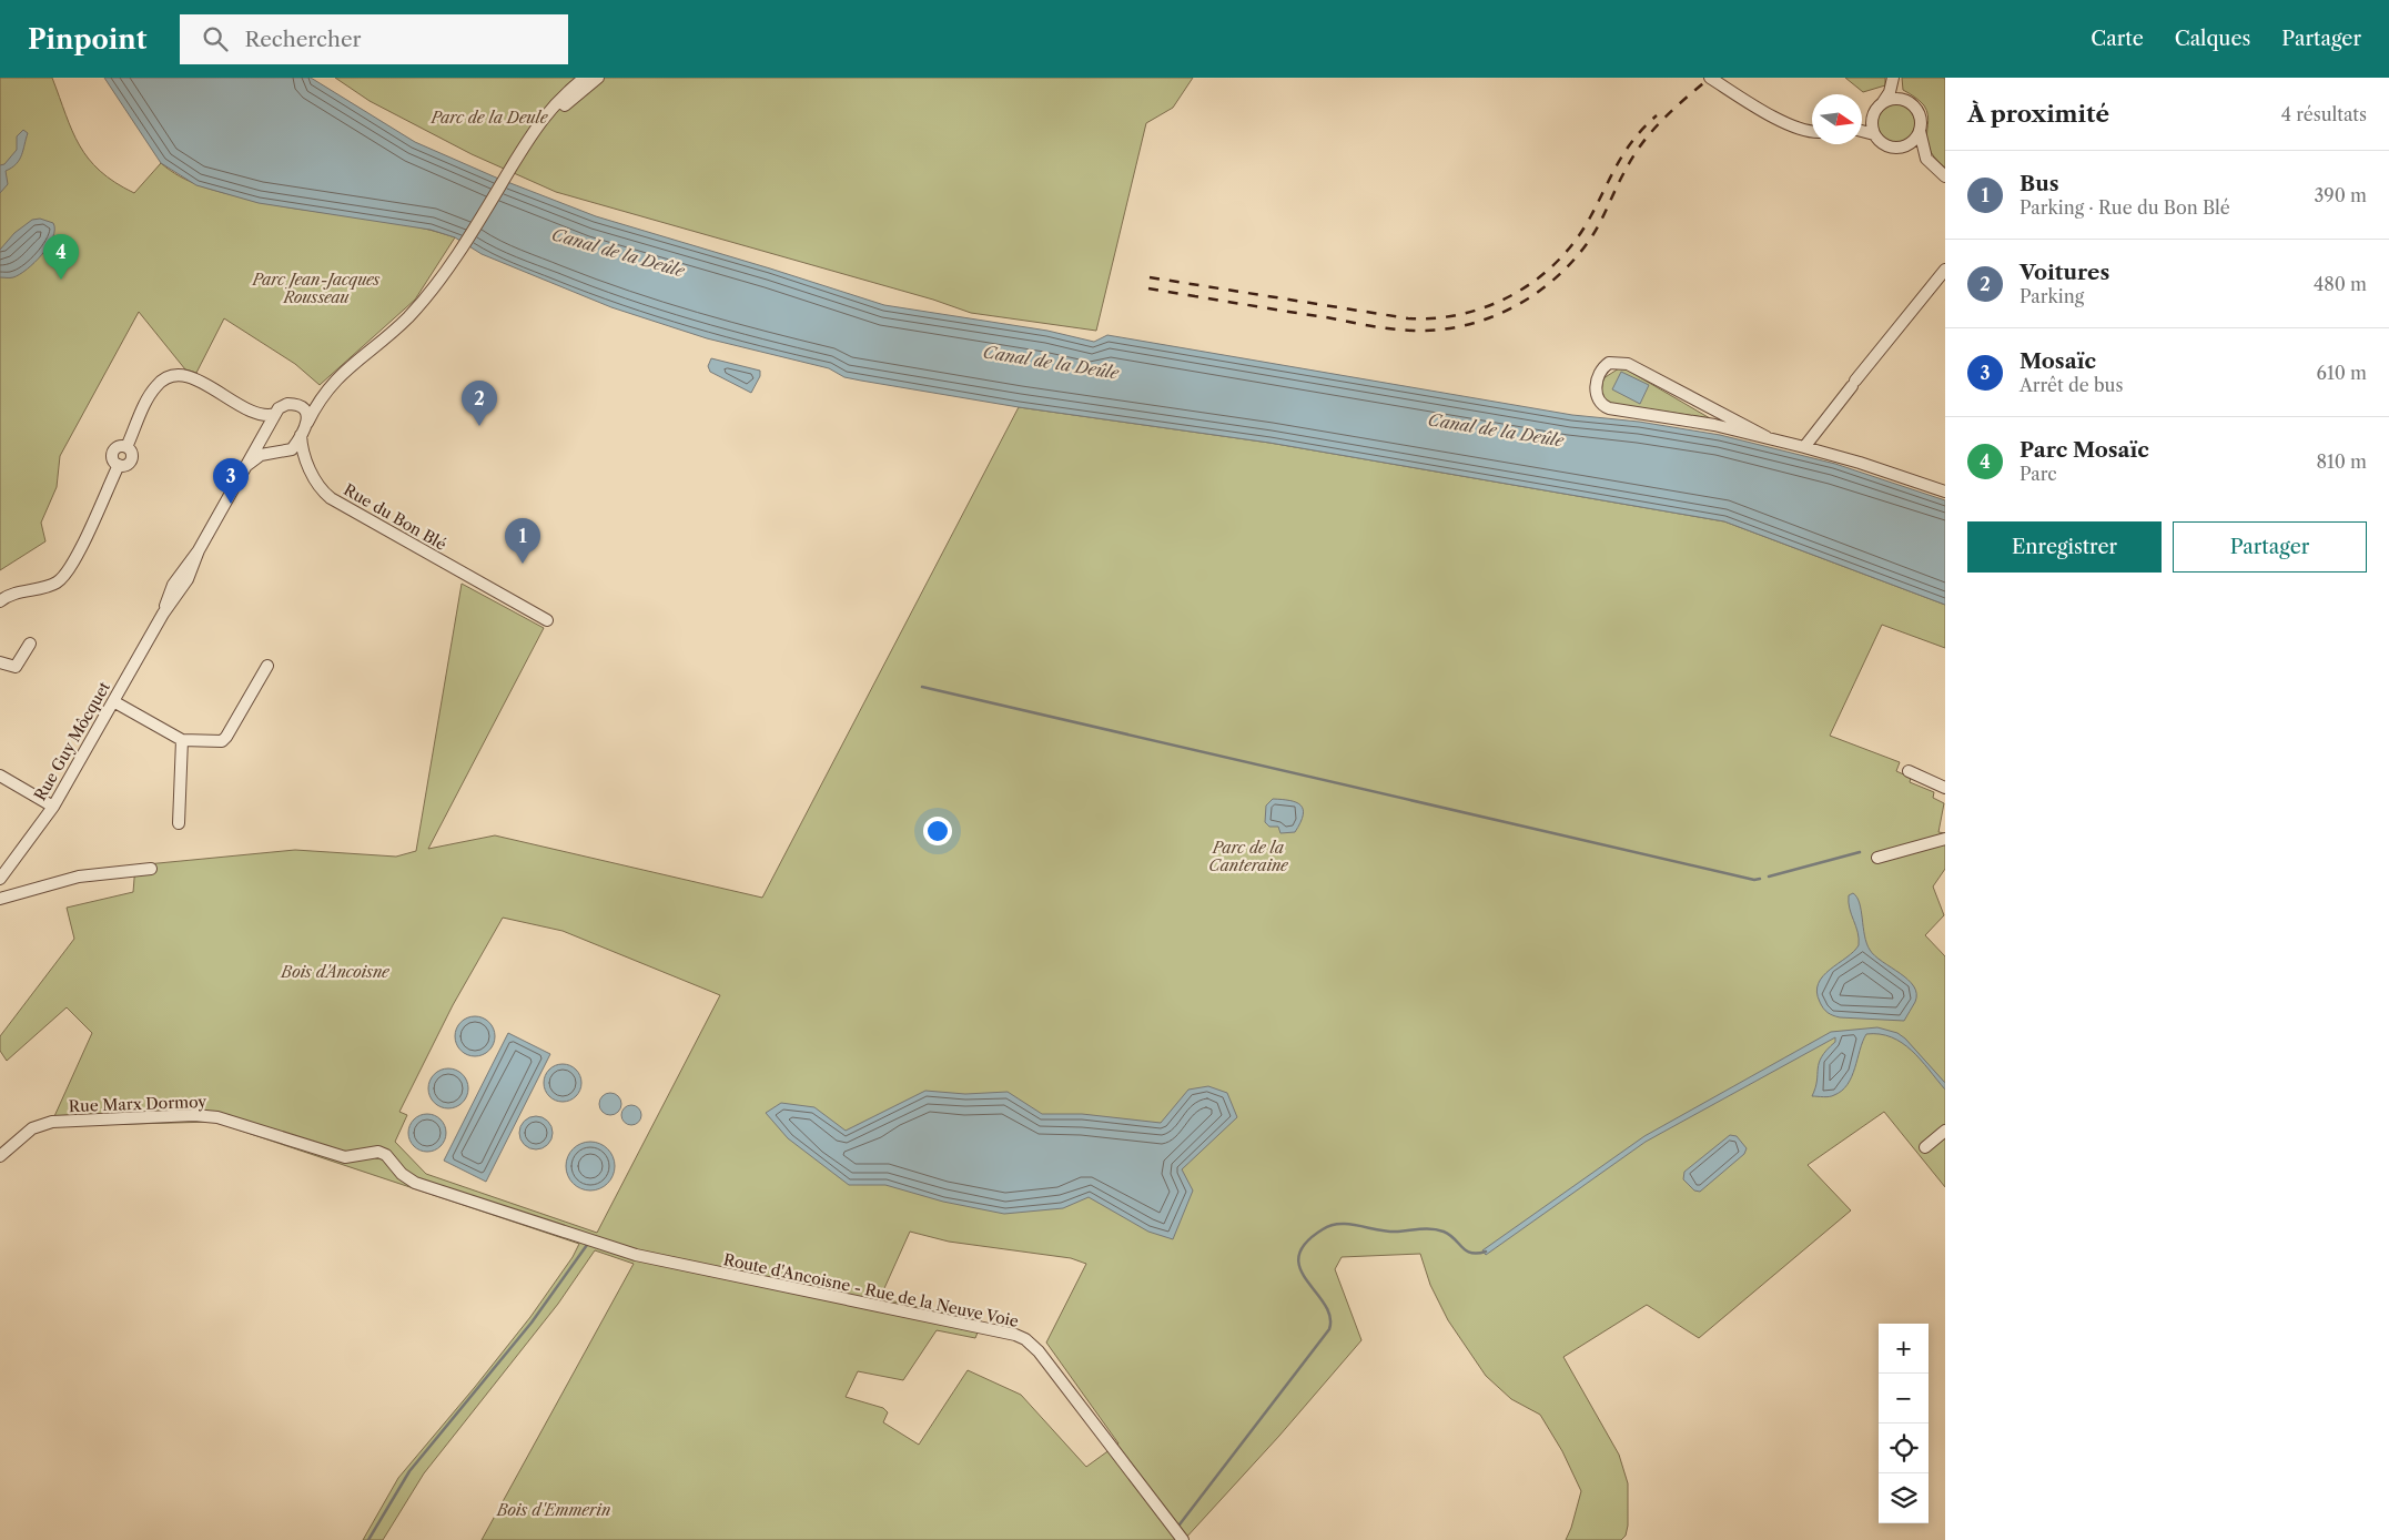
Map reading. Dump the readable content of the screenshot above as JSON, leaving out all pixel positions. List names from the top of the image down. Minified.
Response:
{"streets":{"street":["Rue du Bon Blé","Rue Guy Môcquet","Rue Marx Dormoy","Route d'Ancoisne - Rue de la Neuve Voie"]},"crossings":[["Rue du Bon Blé","Rue Guy Môcquet"],["Rue Marx Dormoy","Route d'Ancoisne - Rue de la Neuve Voie"]],"water":["Canal de la Deûle"],"parks":["Parc de la Deule","Parc Jean-Jacques Rousseau","Parc de la Canteraine","Bois d'Ancoisne","Bois d'Emmerin"],"north":"right","page":{"header":"Pinpoint","search":"Rechercher","nav":["Carte","Calques","Partager"],"heading":["À proximité","4 résultats"],"list":[{"mark":"1","name":"Bus","note":"Parking · Rue du Bon Blé","value":"390 m"},{"mark":"2","name":"Voitures","note":"Parking","value":"480 m"},{"mark":"3","name":"Mosaïc","note":"Arrêt de bus","value":"610 m"},{"mark":"4","name":"Parc Mosaïc","note":"Parc","value":"810 m"}],"pins":["4","2","3","1"],"buttons":["Enregistrer","Partager"],"map_buttons":["+","−"]}}
